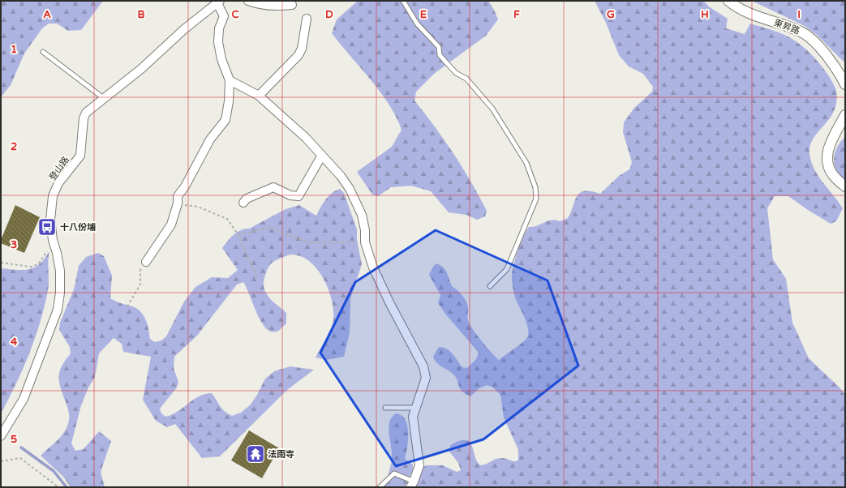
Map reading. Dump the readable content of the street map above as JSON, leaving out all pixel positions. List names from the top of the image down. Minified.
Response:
{"streets":{"street":["東昇路","登山路"]},"places":{"bus stop":["十八份埔"],"temple":["法雨寺"]},"grid":{"columns":["A","B","C","D","E","F","G","H","I"],"rows":["1","2","3","4","5"]}}
